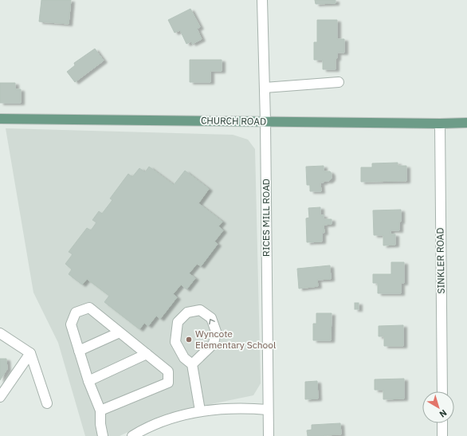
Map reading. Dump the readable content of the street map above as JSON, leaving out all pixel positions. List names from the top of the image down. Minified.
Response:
{"streets":{"main road":["CHURCH ROAD"],"street":["RICES MILL ROAD","SINKLER ROAD"]},"crossings":[["CHURCH ROAD","RICES MILL ROAD"],["CHURCH ROAD","SINKLER ROAD"]],"places":["Wyncote Elementary School"],"north":"bottom right"}
